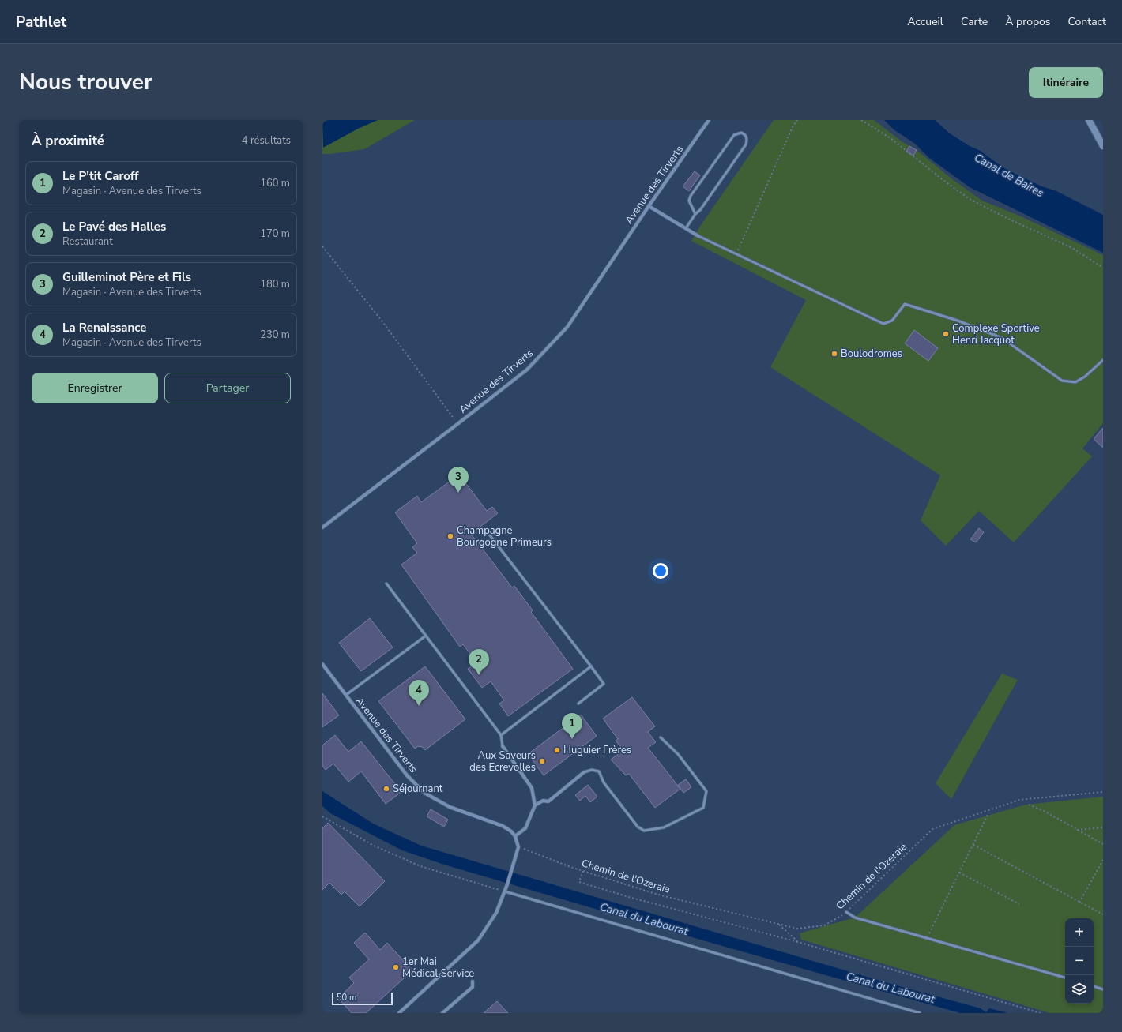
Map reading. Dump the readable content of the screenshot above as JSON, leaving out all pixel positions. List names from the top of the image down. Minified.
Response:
{"streets":{"street":["Avenue des Tirverts"],"path":["Chemin de l'Ozeraie"]},"water":["Canal de Baires","Canal du Labourat"],"places":["Complexe Sportive Henri Jacquot","Boulodromes","Champagne Bourgogne Primeurs","Huguier Frères","Aux Saveurs des Ecrevolles","Séjournant","1er Mai Médical Service"],"scale_bar":"50 m","page":{"header":"Pathlet","nav":["Accueil","Carte","À propos","Contact"],"title":"Nous trouver","buttons":["Itinéraire",["Enregistrer","Partager"]],"heading":["À proximité","4 résultats"],"list":[{"mark":"1","name":"Le P'tit Caroff","note":"Magasin · Avenue des Tirverts","value":"160 m"},{"mark":"2","name":"Le Pavé des Halles","note":"Restaurant","value":"170 m"},{"mark":"3","name":"Guilleminot Père et Fils","note":"Magasin · Avenue des Tirverts","value":"180 m"},{"mark":"4","name":"La Renaissance","note":"Magasin · Avenue des Tirverts","value":"230 m"}],"pins":["3","2","4","1"],"map_buttons":["+","−"],"scale":"50 m"}}
